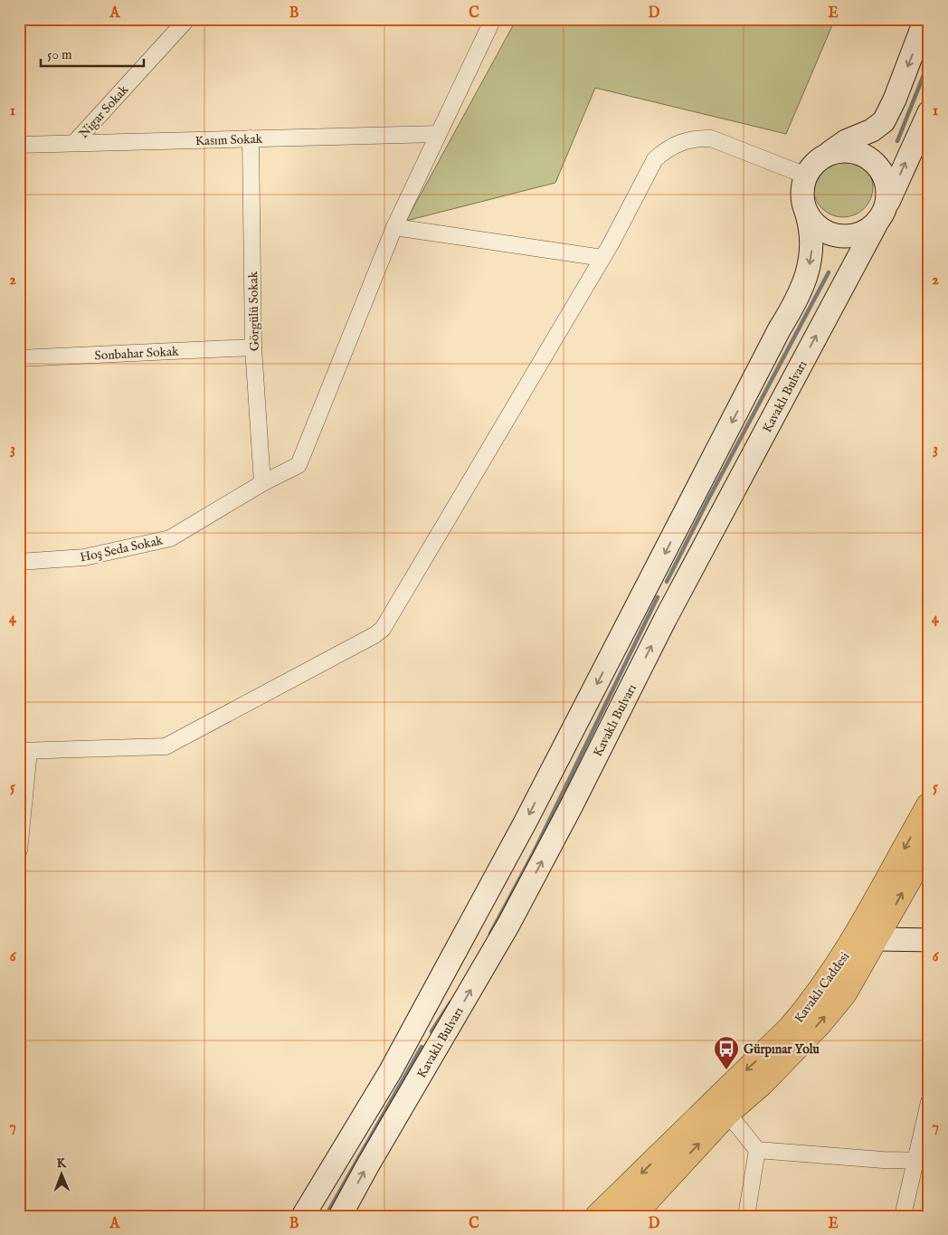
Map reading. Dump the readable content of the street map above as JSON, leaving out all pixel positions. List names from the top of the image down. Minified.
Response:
{"streets":{"main road":["Kavaklı Bulvarı","Kavaklı Caddesi"],"street":["Nigar Sokak","Kasım Sokak","Görgülü Sokak","Sonbahar Sokak","Hoş Seda Sokak"]},"crossings":[["Nigar Sokak","Kasım Sokak"],["Kasım Sokak","Görgülü Sokak"],["Kasım Sokak","Hoş Seda Sokak"],["Görgülü Sokak","Sonbahar Sokak"],["Görgülü Sokak","Hoş Seda Sokak"]],"places":{"bus stop":["Gürpınar Yolu"]},"scale_bar":"50 m","north":"top","grid":{"columns":["A","B","C","D","E"],"rows":["1","2","3","4","5","6","7"]}}
